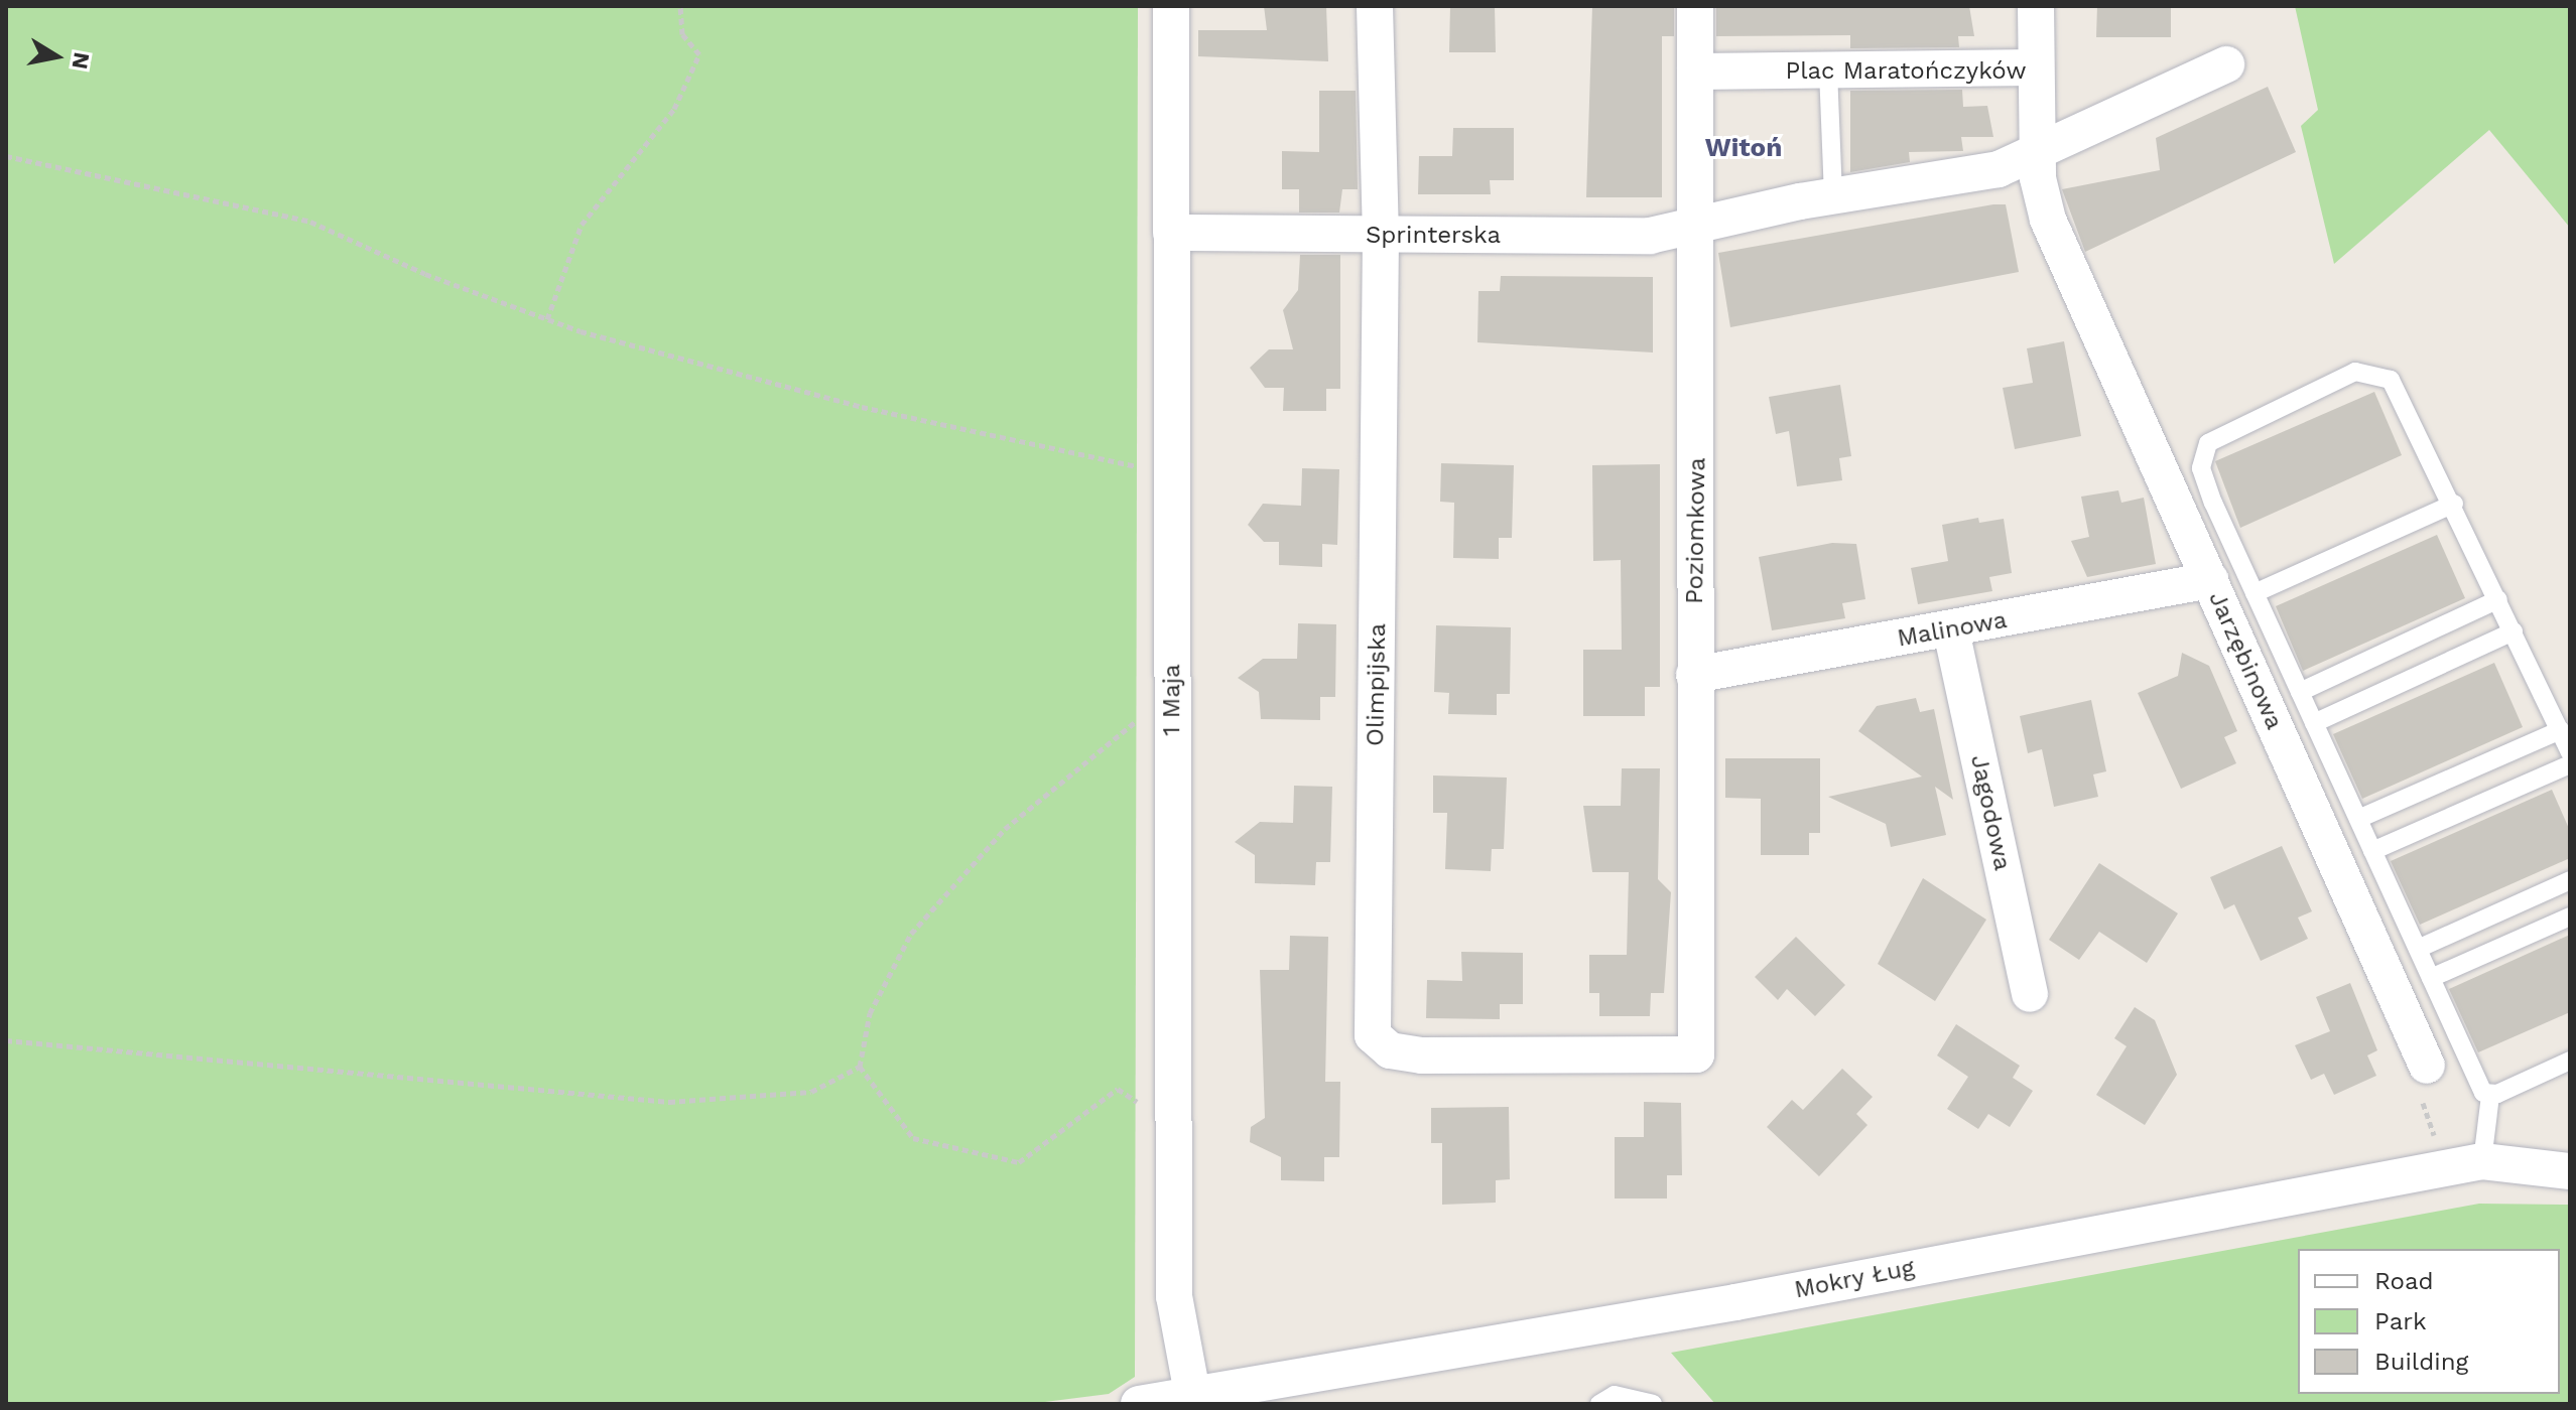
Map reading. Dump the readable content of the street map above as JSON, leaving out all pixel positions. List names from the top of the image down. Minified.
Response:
{"streets":{"street":["Plac Maratończyków","Sprinterska","Poziomkowa","Malinowa","Jarzębinowa","Olimpijska","1 Maja","Jagodowa","Mokry Ług"]},"crossings":[["Plac Maratończyków","Poziomkowa"],["Plac Maratończyków","Jarzębinowa"],["Sprinterska","Poziomkowa"],["Sprinterska","Olimpijska"],["Sprinterska","1 Maja"],["Poziomkowa","Malinowa"],["Poziomkowa","Olimpijska"],["Malinowa","Jarzębinowa"],["Malinowa","Jagodowa"],["1 Maja","Mokry Ług"]],"districts":["Witoń"],"legend":["Road","Park","Building"],"north":"right"}
